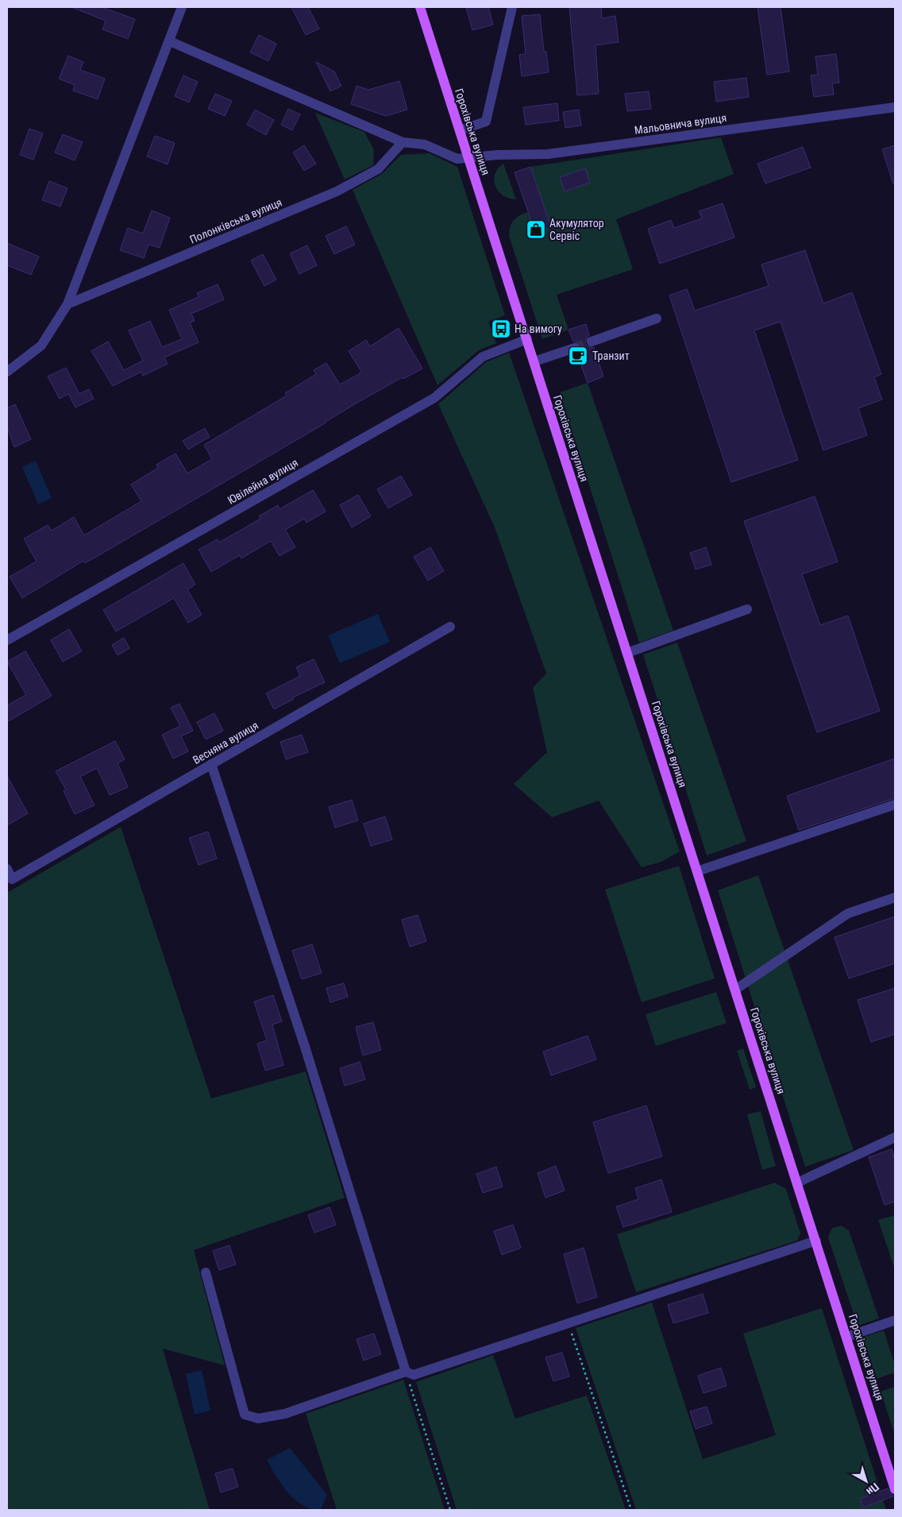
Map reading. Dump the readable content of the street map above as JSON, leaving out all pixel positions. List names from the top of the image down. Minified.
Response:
{"streets":{"main road":["Горохівська вулиця"],"street":["Мальовнича вулиця","Полонківська вулиця","Ювілейна вулиця","Весняна вулиця"]},"crossings":[["Мальовнича вулиця","Горохівська вулиця"],["Мальовнича вулиця","Полонківська вулиця"],["Горохівська вулиця","Ювілейна вулиця"]],"places":{"shop":["Акумулятор Сервіс"],"bus stop":["На вимогу"],"cafe":["Транзит"]},"north":"bottom right"}
